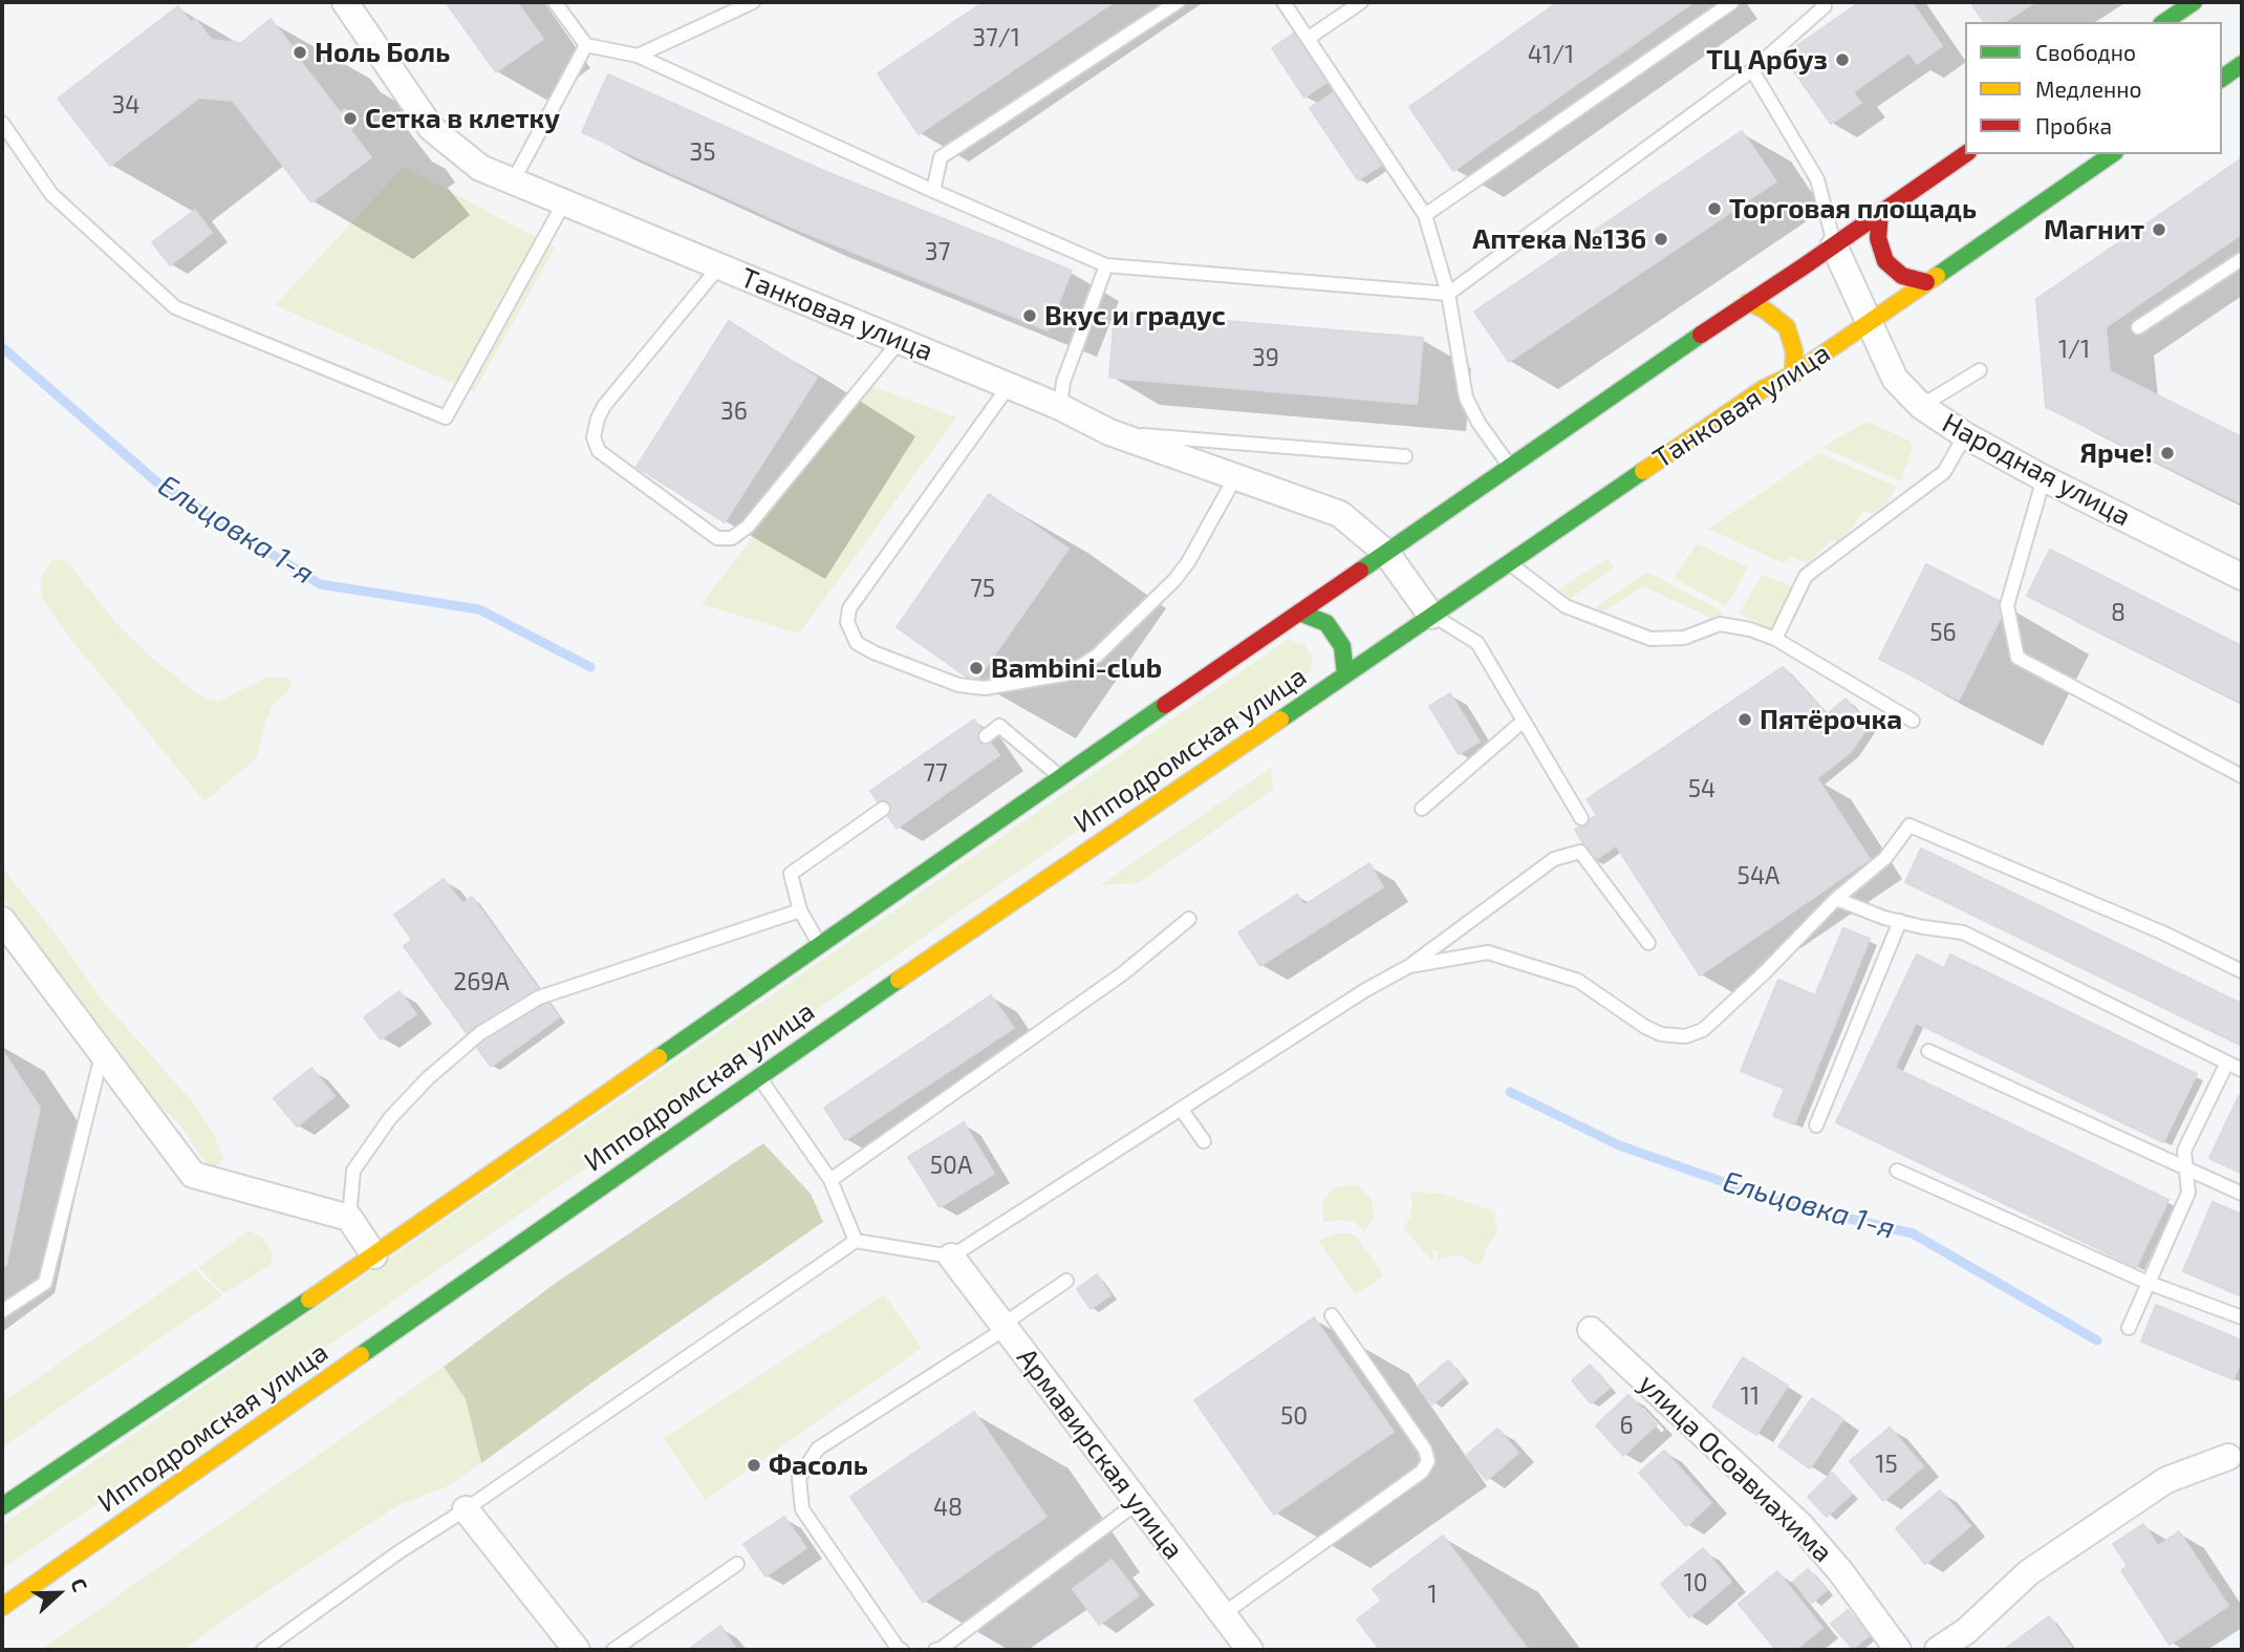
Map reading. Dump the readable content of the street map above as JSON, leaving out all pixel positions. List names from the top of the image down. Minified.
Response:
{"streets":{"highway":["Танковая улица","Ипподромская улица"],"street":["Народная улица","Армавирская улица","улица Осоавиахима"]},"crossings":[["Танковая улица","Народная улица"],["Танковая улица","Ипподромская улица"]],"water":["Ельцовка 1-я"],"places":["Ноль Боль","ТЦ Арбуз","Сетка в клетку","Торговая площадь","Магнит","Аптека №136","Вкус и градус","Ярче!","Bambini-club","Пятёрочка","Фасоль"],"house_numbers":["37/1","41/1","34","35","37","1/1","39","36","75","8","56","77","54","54А","269А","50А","11","50","6","15","48","10","1"],"legend":["Свободно","Медленно","Пробка"],"north":"right"}
